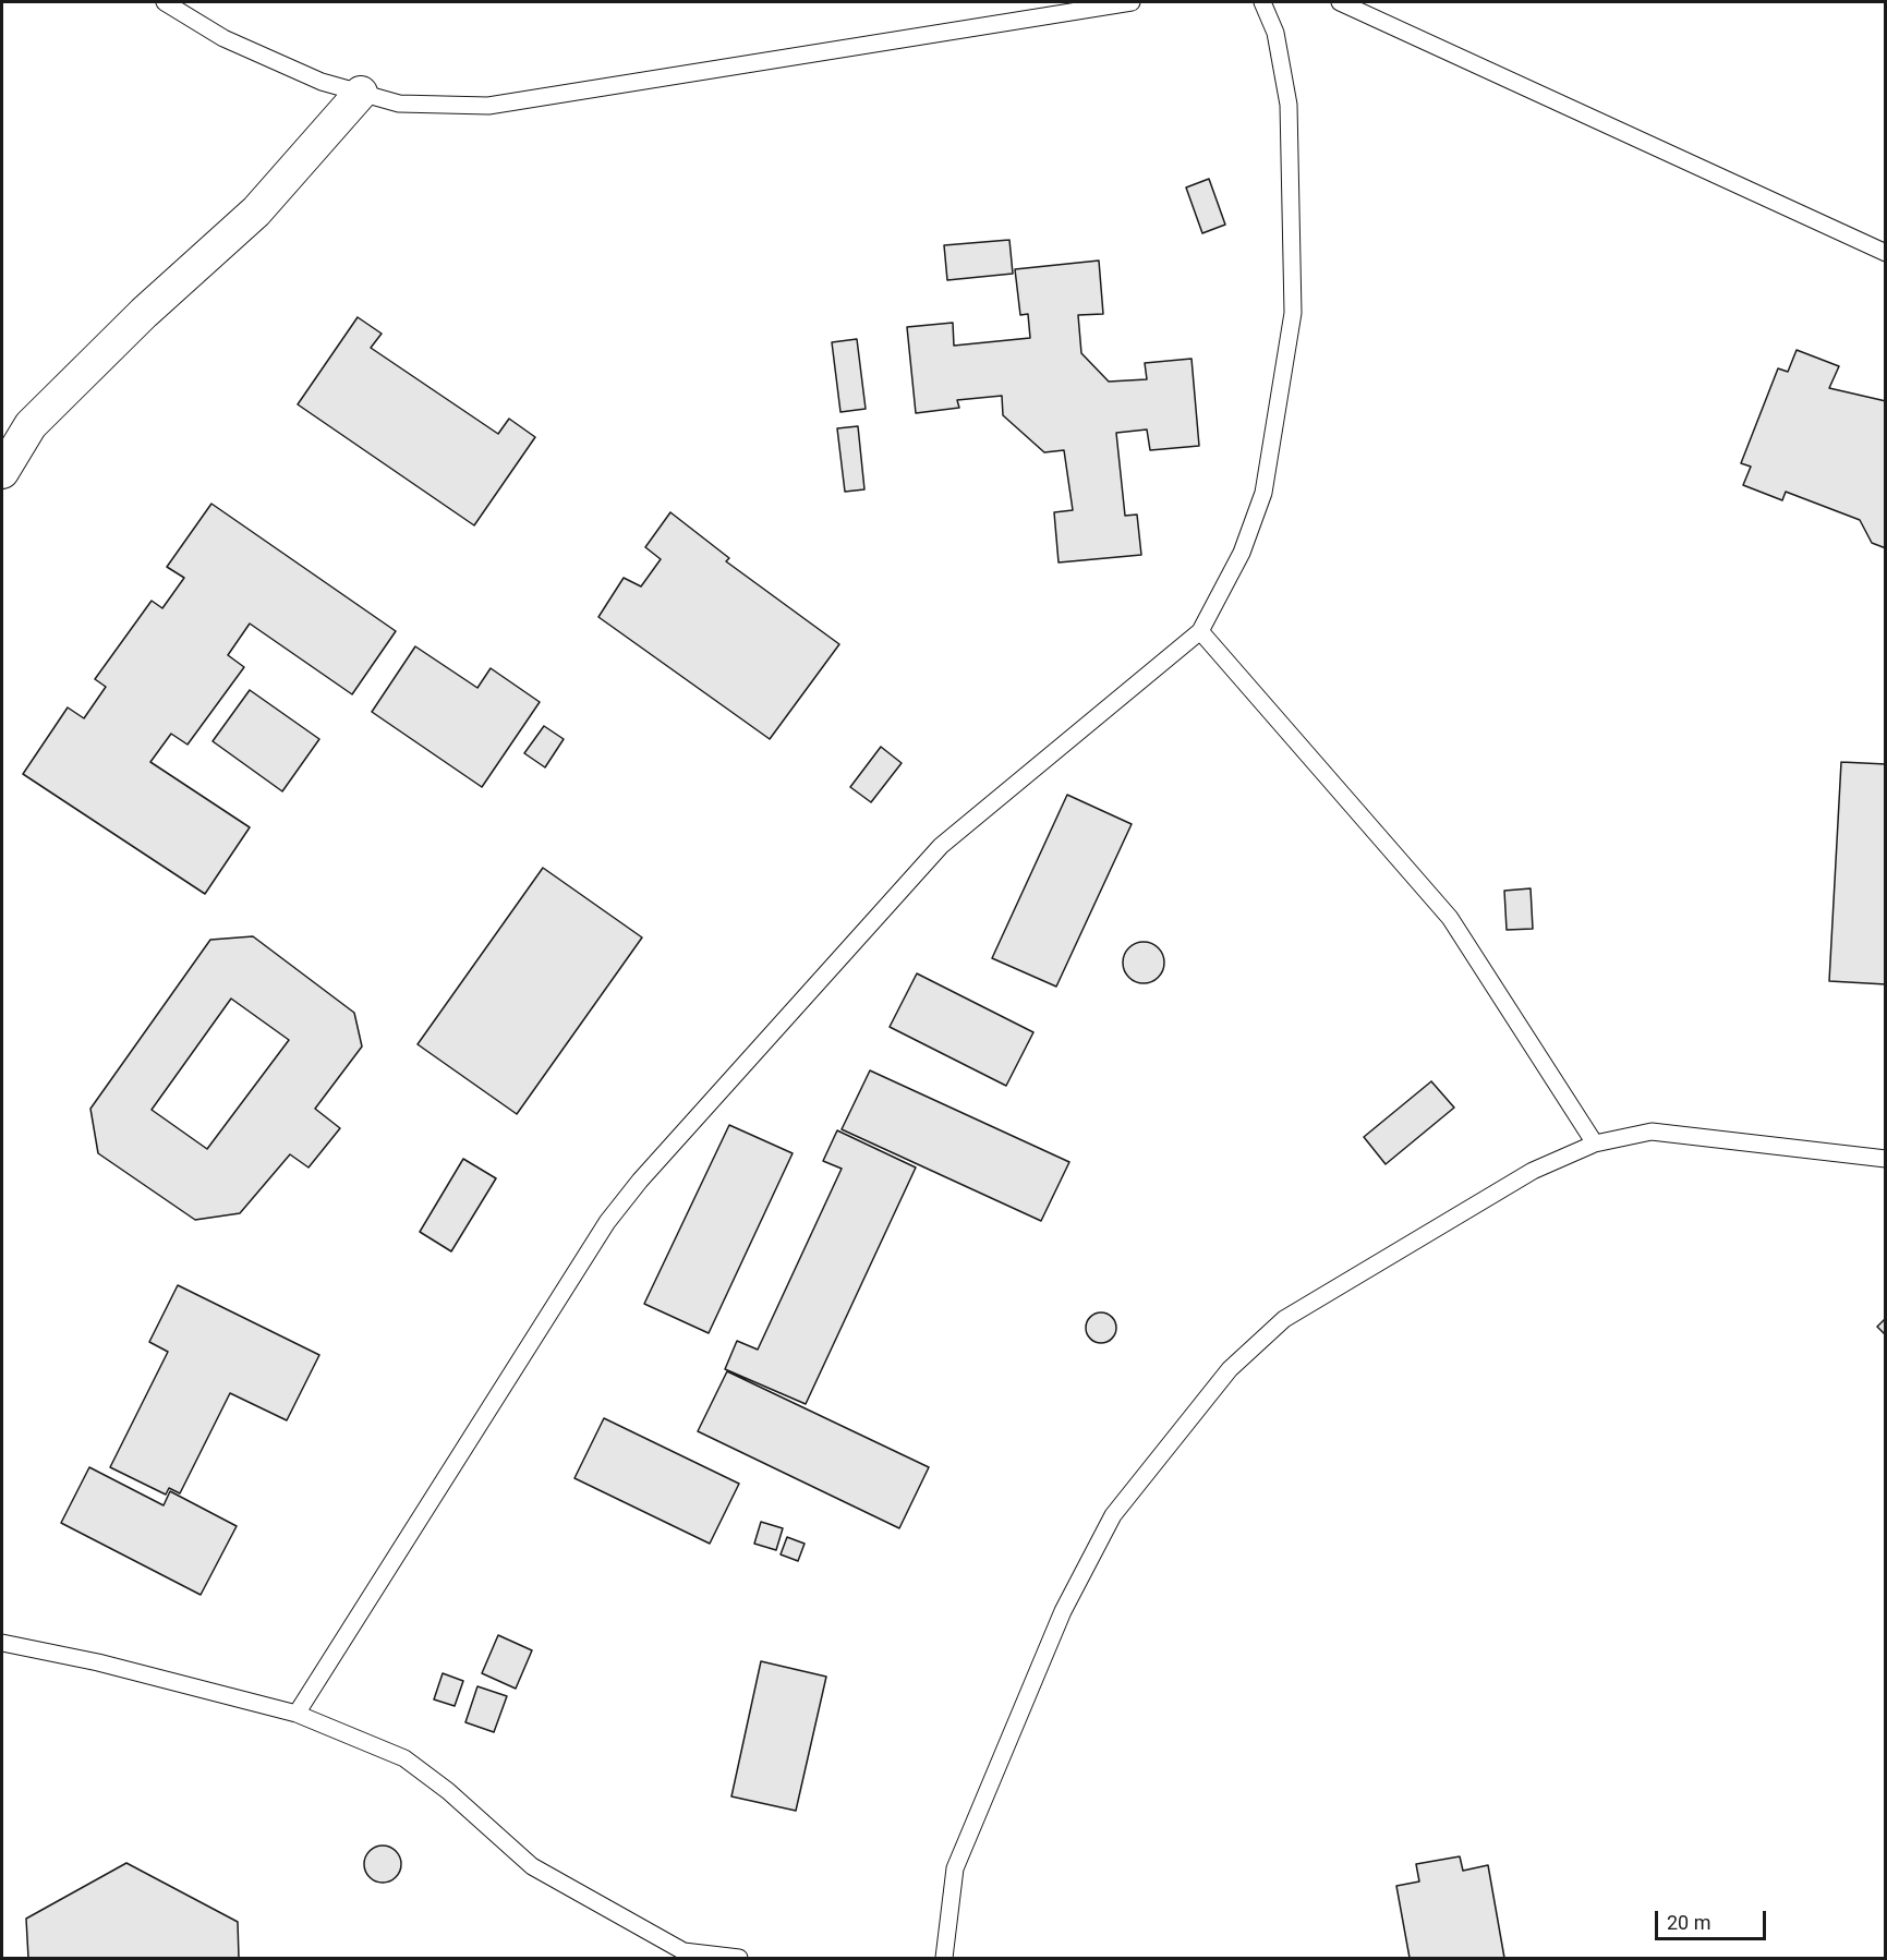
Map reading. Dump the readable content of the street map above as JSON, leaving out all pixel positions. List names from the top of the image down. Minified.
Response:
{"scale_bar":"20 m"}
